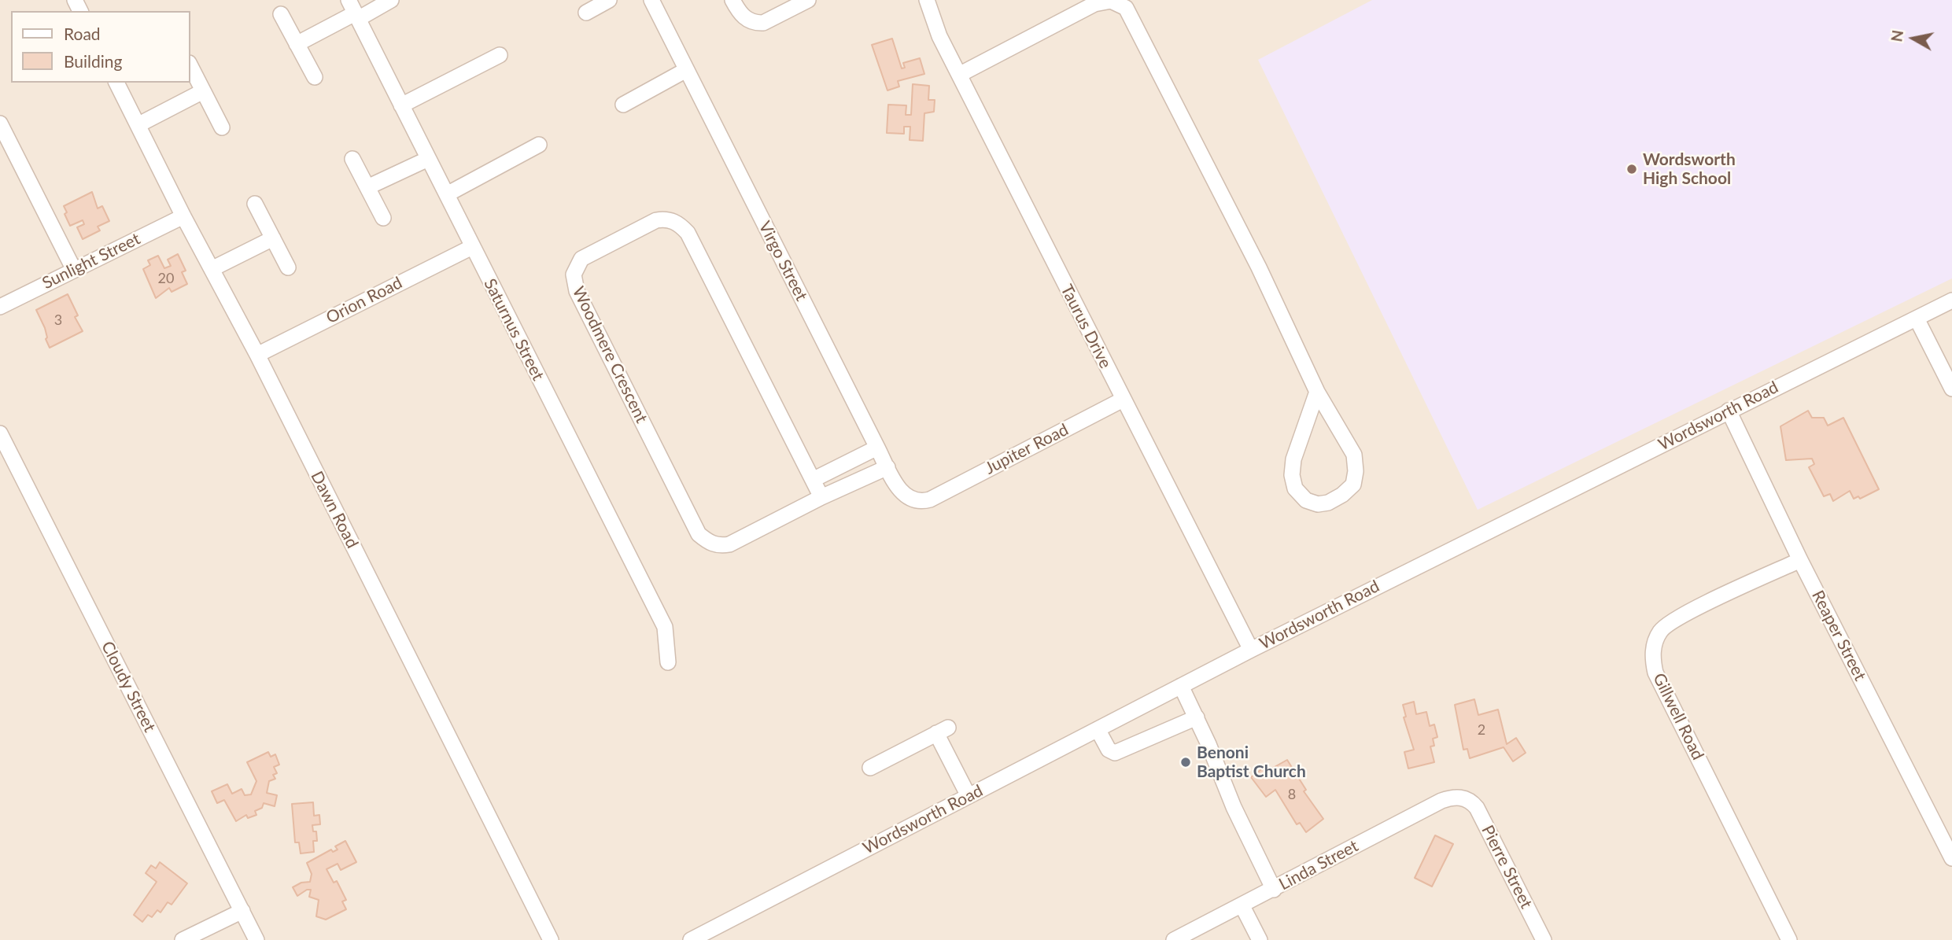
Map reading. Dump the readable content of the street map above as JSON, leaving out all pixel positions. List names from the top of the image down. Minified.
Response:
{"streets":{"street":["Sunlight Street","Virgo Street","Orion Road","Taurus Drive","Saturnus Street","Woodmere Crescent","Wordsworth Road","Jupiter Road","Dawn Road","Reaper Street","Cloudy Street","Gillwell Road","Linda Street","Pierre Street"]},"crossings":[["Sunlight Street","Dawn Road"],["Virgo Street","Woodmere Crescent"],["Virgo Street","Jupiter Road"],["Orion Road","Saturnus Street"],["Orion Road","Dawn Road"],["Taurus Drive","Wordsworth Road"],["Taurus Drive","Jupiter Road"],["Wordsworth Road","Reaper Street"],["Reaper Street","Gillwell Road"],["Linda Street","Pierre Street"]],"places":["Wordsworth High School","Benoni Baptist Church"],"house_numbers":["20","3","2","8"],"legend":["Road","Building"],"north":"left"}
